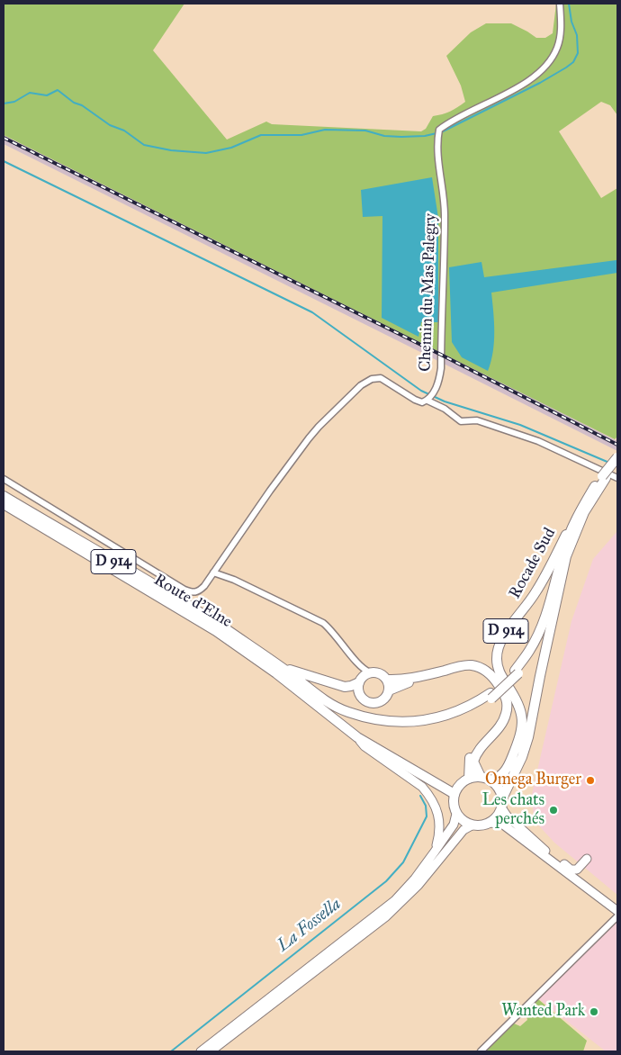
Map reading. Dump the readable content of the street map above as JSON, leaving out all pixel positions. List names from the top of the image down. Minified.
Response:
{"streets":{"main road":["D 914","Rocade Sud","Route d'Elne"],"street":["Chemin du Mas Palegry"]},"crossings":[["D 914","Rocade Sud"],["D 914","Route d'Elne"]],"water":["La Fossella"],"places":["Omega Burger","Les chats perchés","Wanted Park"]}
